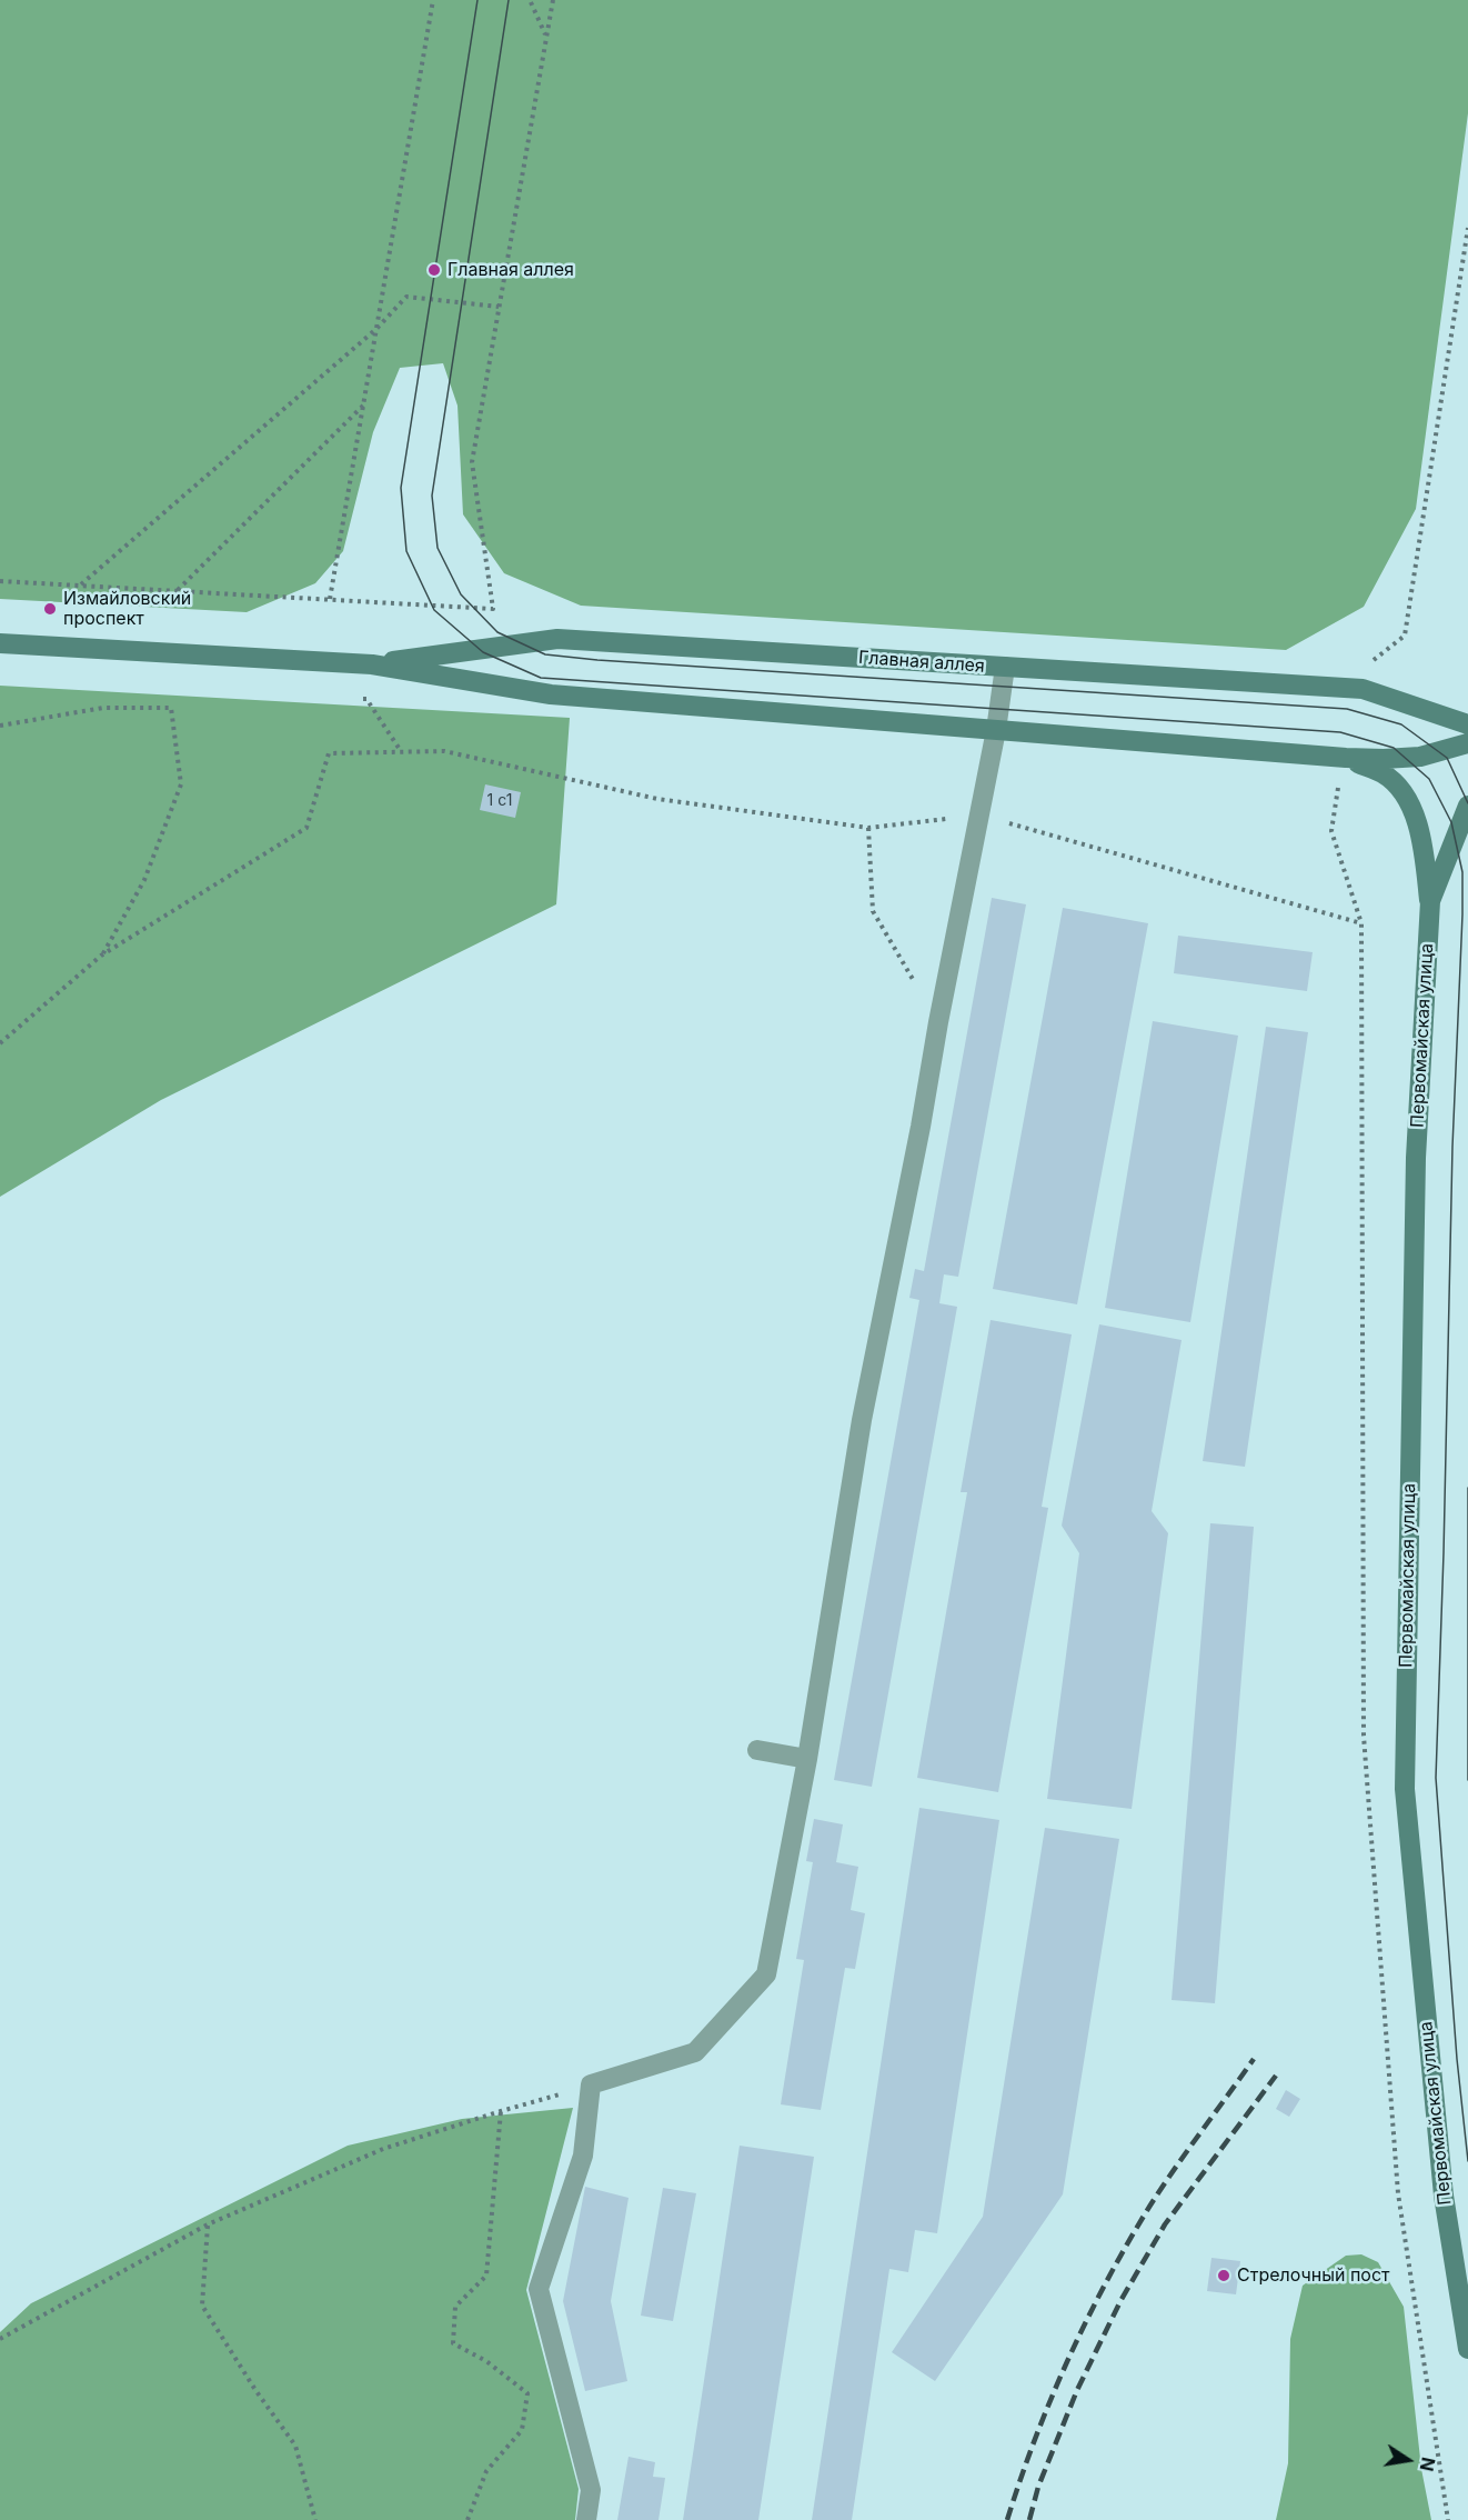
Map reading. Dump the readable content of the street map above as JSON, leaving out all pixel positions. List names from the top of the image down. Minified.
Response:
{"streets":{"main road":["Главная аллея","Первомайская улица"]},"crossings":[["Главная аллея","Первомайская улица"]],"places":["Главная аллея","Измайловский проспект","Стрелочный пост"],"house_numbers":["1 с1"],"north":"right"}
